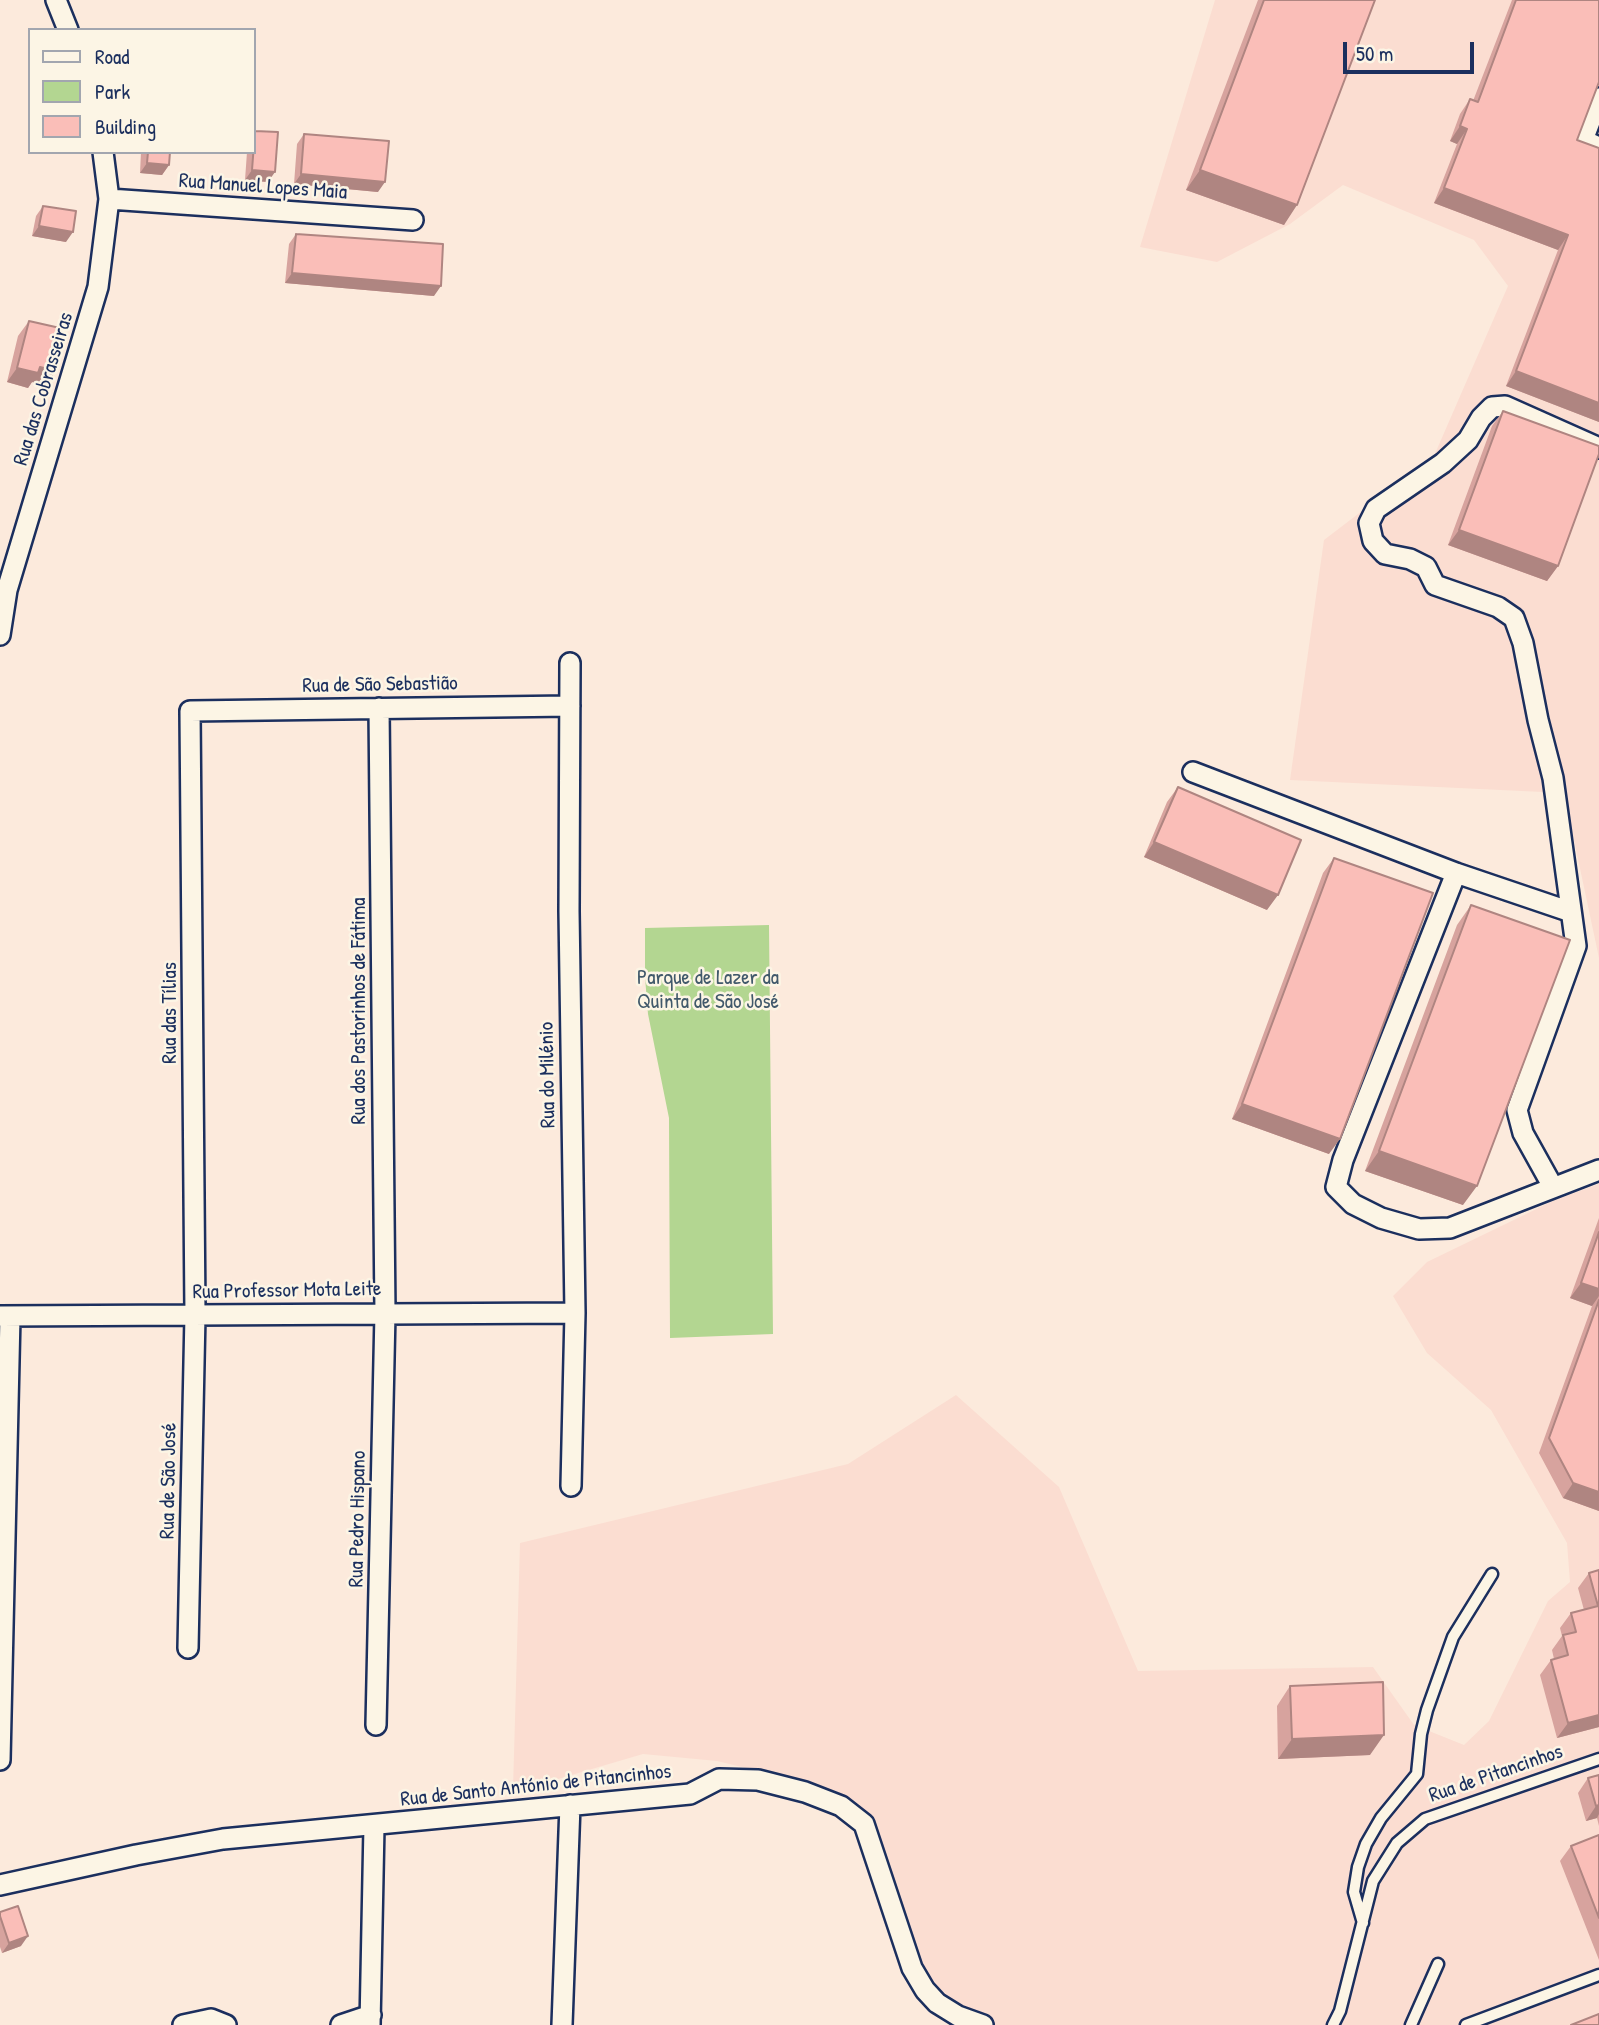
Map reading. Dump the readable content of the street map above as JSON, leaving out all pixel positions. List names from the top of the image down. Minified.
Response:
{"streets":{"street":["Rua Manuel Lopes Maia","Rua das Cobrasseiras","Rua de São Sebastião","Rua dos Pastorinhos de Fátima","Rua das Tílias","Rua do Milénio","Rua Professor Mota Leite","Rua de São José","Rua Pedro Hispano","Rua de Santo António de Pitancinhos"],"lane":["Rua de Pitancinhos"]},"crossings":[["Rua Manuel Lopes Maia","Rua das Cobrasseiras"],["Rua de São Sebastião","Rua dos Pastorinhos de Fátima"],["Rua de São Sebastião","Rua das Tílias"],["Rua de São Sebastião","Rua do Milénio"],["Rua dos Pastorinhos de Fátima","Rua Professor Mota Leite"],["Rua dos Pastorinhos de Fátima","Rua Pedro Hispano"],["Rua das Tílias","Rua Professor Mota Leite"],["Rua das Tílias","Rua de São José"],["Rua do Milénio","Rua Professor Mota Leite"],["Rua Professor Mota Leite","Rua de São José"],["Rua Professor Mota Leite","Rua Pedro Hispano"]],"parks":["Parque de Lazer da Quinta de São José"],"legend":["Road","Park","Building"],"scale_bar":"50 m"}
